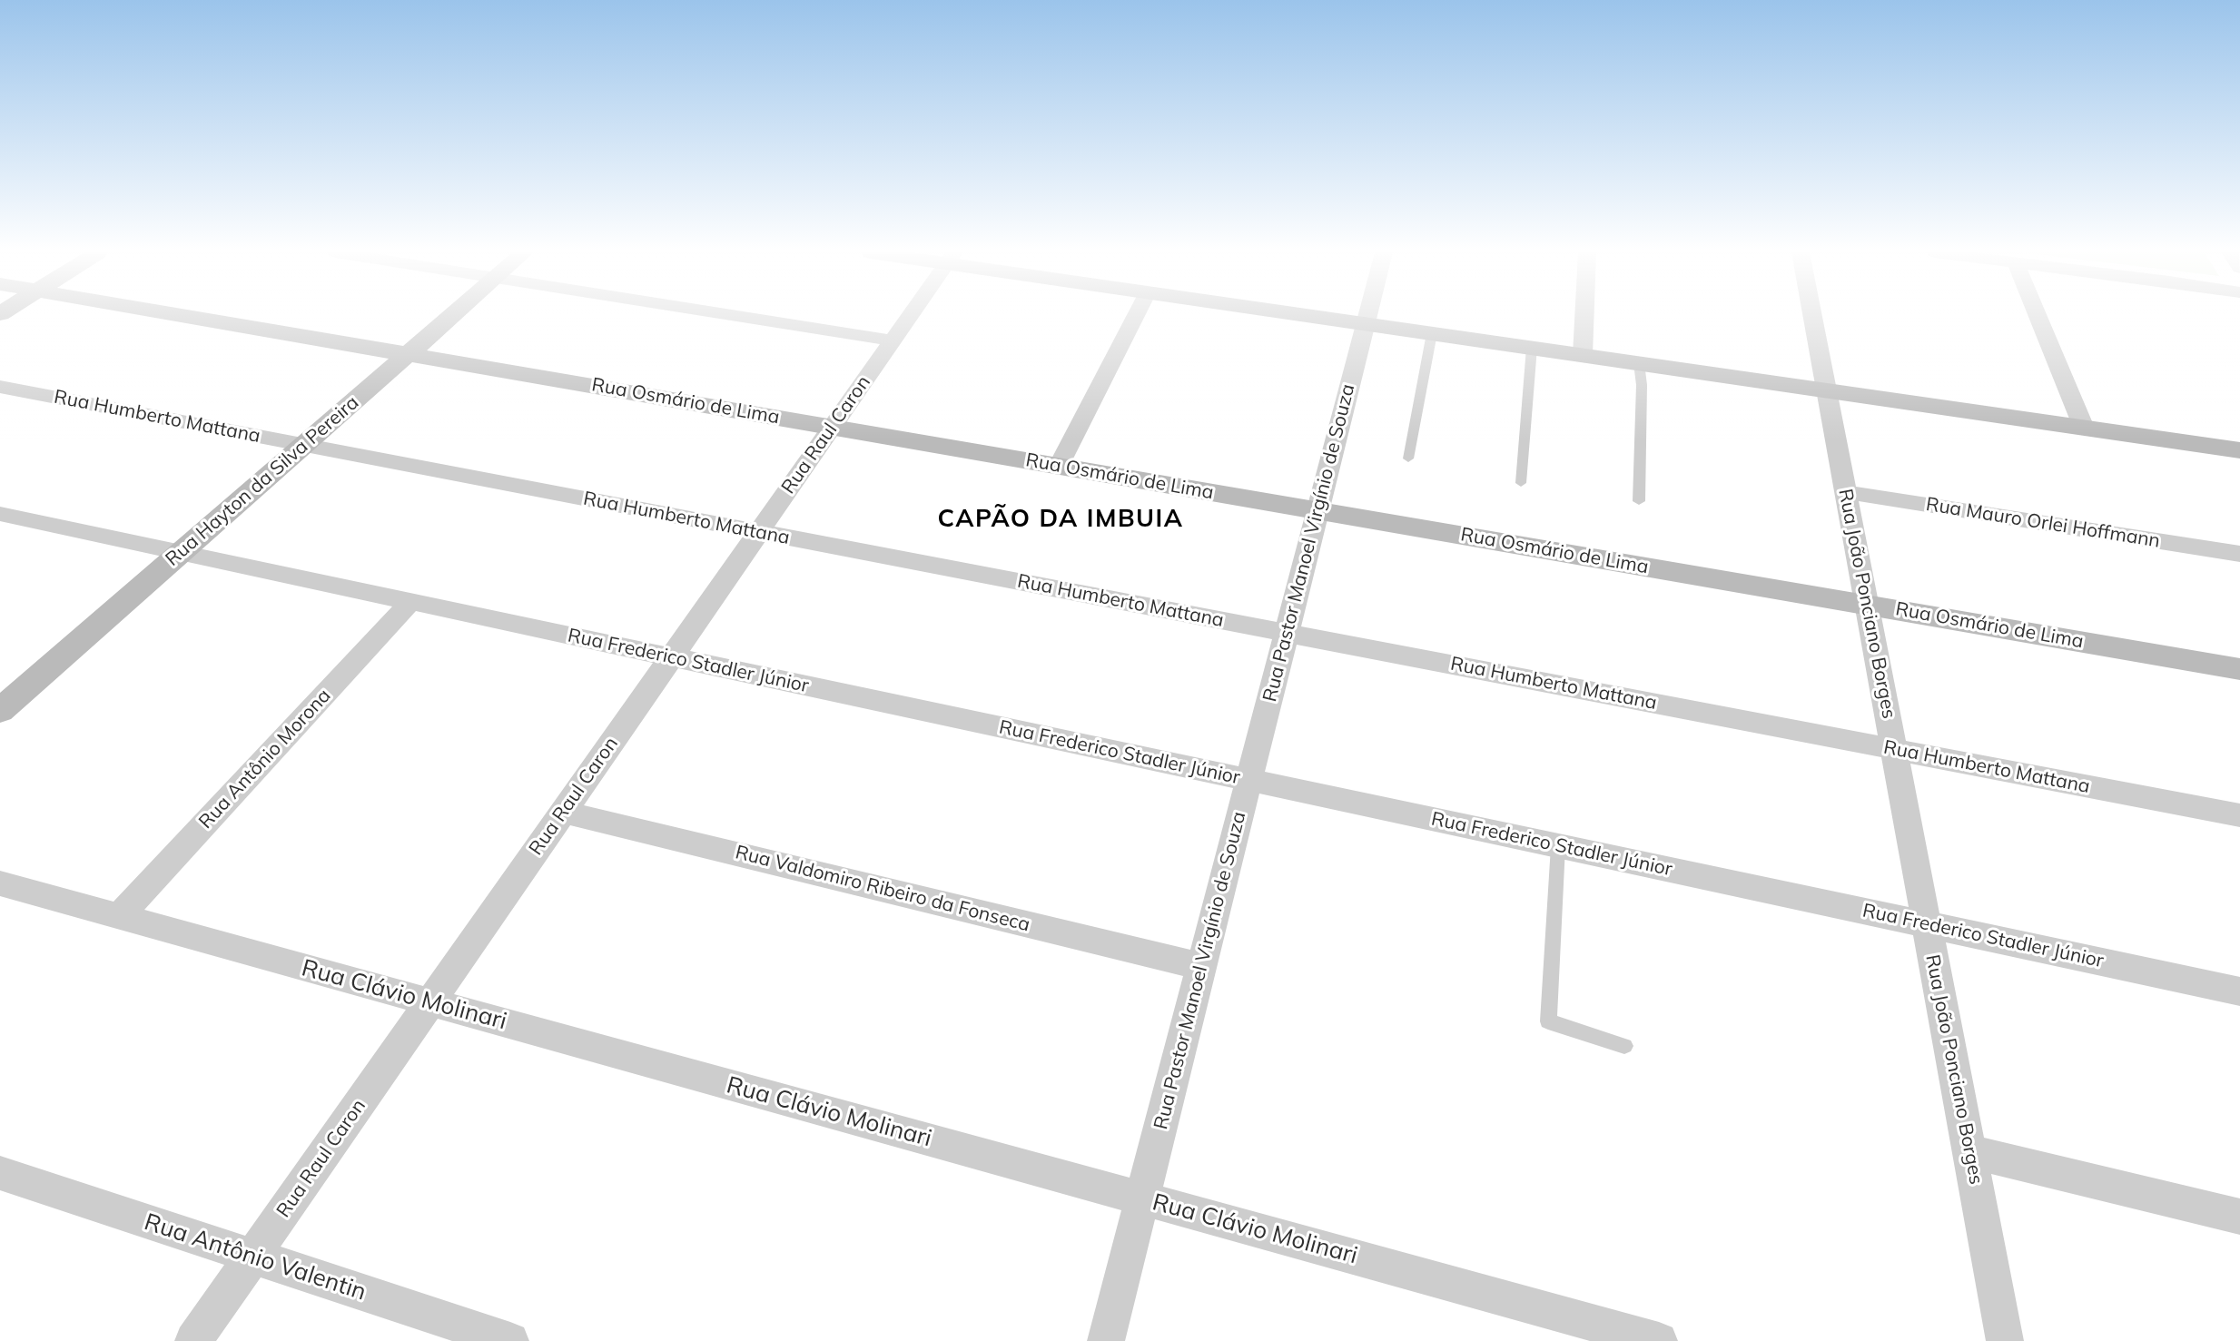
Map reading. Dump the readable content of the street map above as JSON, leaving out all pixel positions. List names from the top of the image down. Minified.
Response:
{"streets":{"street":["Rua Osmário de Lima","Rua Humberto Mattana","Rua Raul Caron","Rua Hayton da Silva Pereira","Rua Mauro Orlei Hoffmann","Rua Pastor Manoel Virgínio de Souza","Rua João Ponciano Borges","Rua Frederico Stadler Júnior","Rua Antônio Morona","Rua Valdomiro Ribeiro da Fonseca","Rua Clávio Molinari","Rua Antônio Valentin"]},"crossings":[["Rua Osmário de Lima","Rua Raul Caron"],["Rua Osmário de Lima","Rua Hayton da Silva Pereira"],["Rua Osmário de Lima","Rua Pastor Manoel Virgínio de Souza"],["Rua Osmário de Lima","Rua João Ponciano Borges"],["Rua Humberto Mattana","Rua Raul Caron"],["Rua Humberto Mattana","Rua Hayton da Silva Pereira"],["Rua Humberto Mattana","Rua Pastor Manoel Virgínio de Souza"],["Rua Humberto Mattana","Rua João Ponciano Borges"],["Rua Raul Caron","Rua Frederico Stadler Júnior"],["Rua Raul Caron","Rua Valdomiro Ribeiro da Fonseca"],["Rua Raul Caron","Rua Clávio Molinari"],["Rua Raul Caron","Rua Antônio Valentin"],["Rua Hayton da Silva Pereira","Rua Frederico Stadler Júnior"],["Rua Mauro Orlei Hoffmann","Rua João Ponciano Borges"],["Rua Pastor Manoel Virgínio de Souza","Rua Frederico Stadler Júnior"],["Rua Pastor Manoel Virgínio de Souza","Rua Valdomiro Ribeiro da Fonseca"],["Rua Pastor Manoel Virgínio de Souza","Rua Clávio Molinari"],["Rua João Ponciano Borges","Rua Frederico Stadler Júnior"],["Rua Frederico Stadler Júnior","Rua Antônio Morona"],["Rua Antônio Morona","Rua Clávio Molinari"]],"districts":["CAPÃO DA IMBUIA"]}
